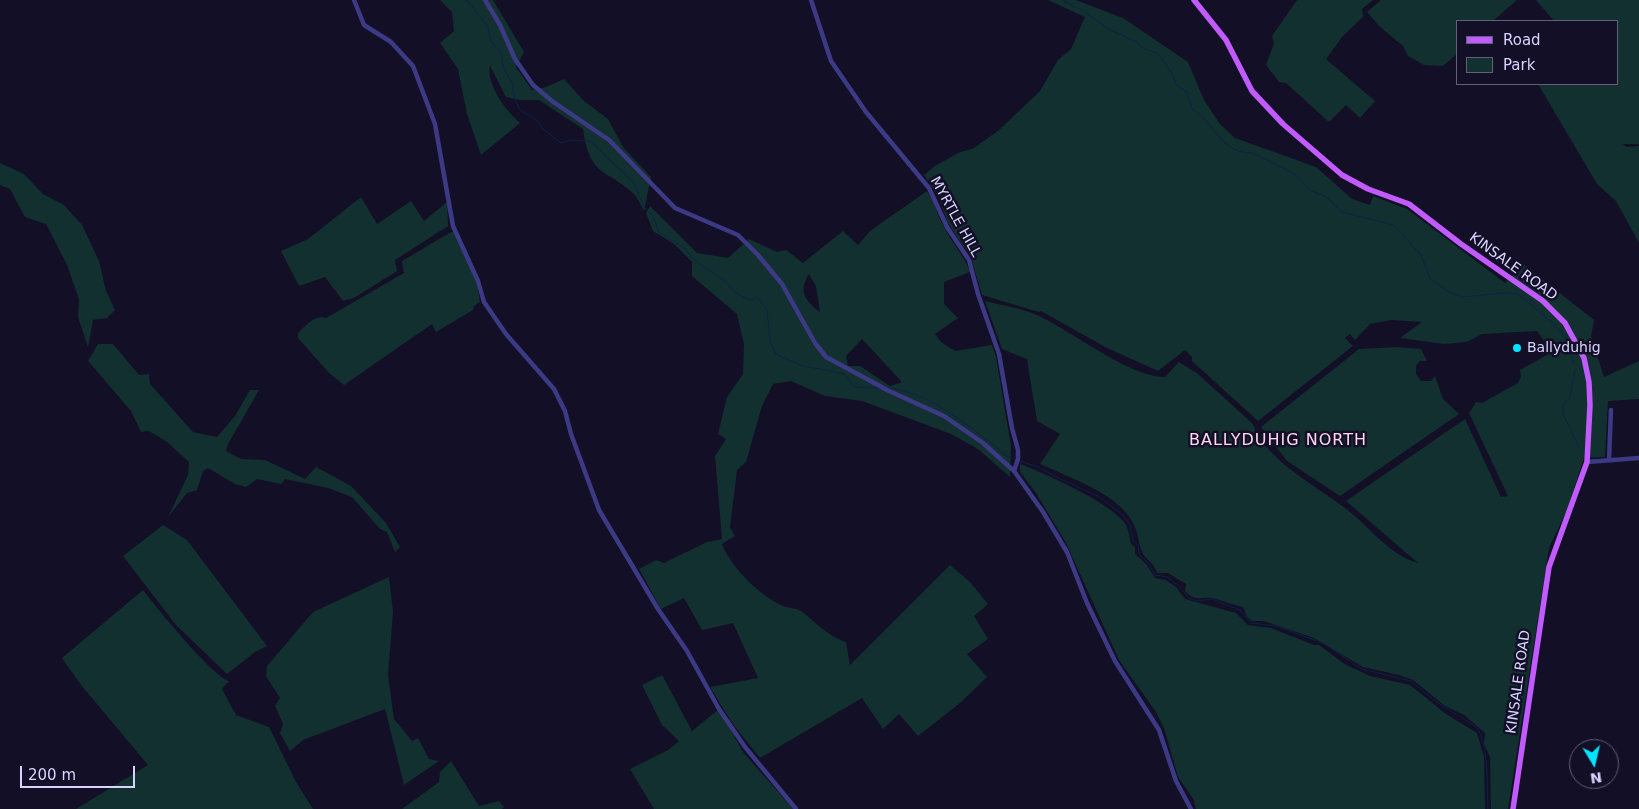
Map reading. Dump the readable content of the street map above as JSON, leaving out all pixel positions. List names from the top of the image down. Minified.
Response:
{"streets":{"main road":["KINSALE ROAD"],"street":["MYRTLE HILL"]},"districts":["BALLYDUHIG NORTH"],"places":["Ballyduhig"],"legend":["Road","Park"],"scale_bar":"200 m","north":"bottom"}
